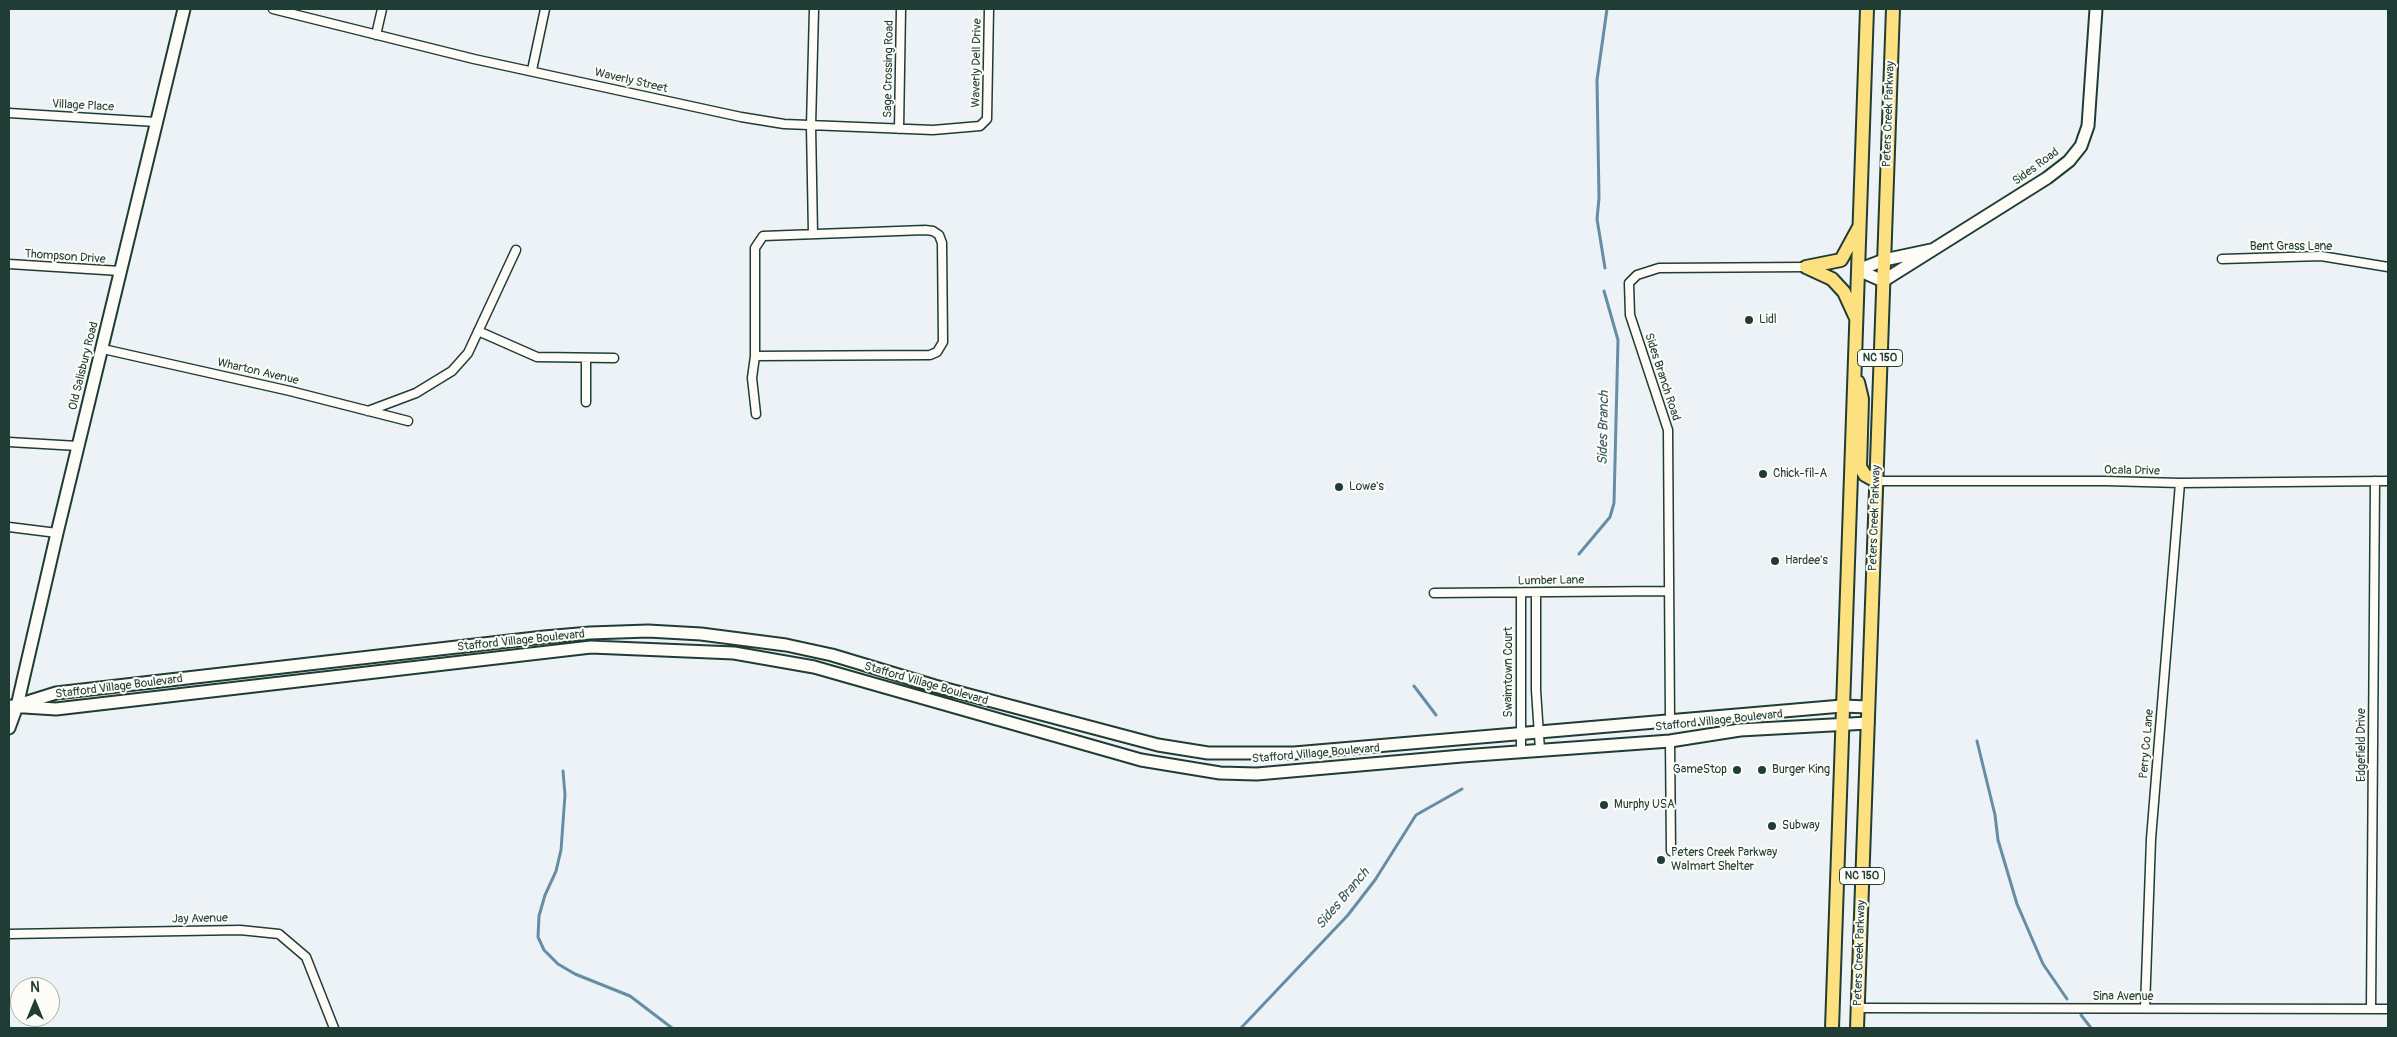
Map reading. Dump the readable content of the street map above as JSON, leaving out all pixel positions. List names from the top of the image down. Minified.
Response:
{"streets":{"main road":["Peters Creek Parkway","Sides Road","NC 150","Old Salisbury Road","Stafford Village Boulevard"],"street":["Waverly Dell Drive","Sage Crossing Road","Waverly Street","Village Place","Bent Grass Lane","Thompson Drive","Wharton Avenue","Sides Branch Road","Ocala Drive","Lumber Lane","Swaimtown Court","Perry Co Lane","Edgefield Drive","Jay Avenue","Sina Avenue"]},"crossings":[["Waverly Dell Drive","Waverly Street"],["Sage Crossing Road","Waverly Street"],["Village Place","Old Salisbury Road"],["Peters Creek Parkway","Sides Road"],["Peters Creek Parkway","Ocala Drive"],["Peters Creek Parkway","Stafford Village Boulevard"],["Peters Creek Parkway","Sina Avenue"],["Thompson Drive","Old Salisbury Road"],["Old Salisbury Road","Wharton Avenue"],["Old Salisbury Road","Stafford Village Boulevard"],["Sides Branch Road","Lumber Lane"],["Sides Branch Road","Stafford Village Boulevard"],["Ocala Drive","Perry Co Lane"],["Ocala Drive","Edgefield Drive"],["Lumber Lane","Swaimtown Court"],["Stafford Village Boulevard","Swaimtown Court"],["Perry Co Lane","Sina Avenue"],["Edgefield Drive","Sina Avenue"]],"water":["Sides Branch"],"places":["Lidl","Chick-fil-A","Lowe's","Hardee's","GameStop","Burger King","Murphy USA","Subway","Peters Creek Parkway Walmart Shelter"],"north":"top"}
